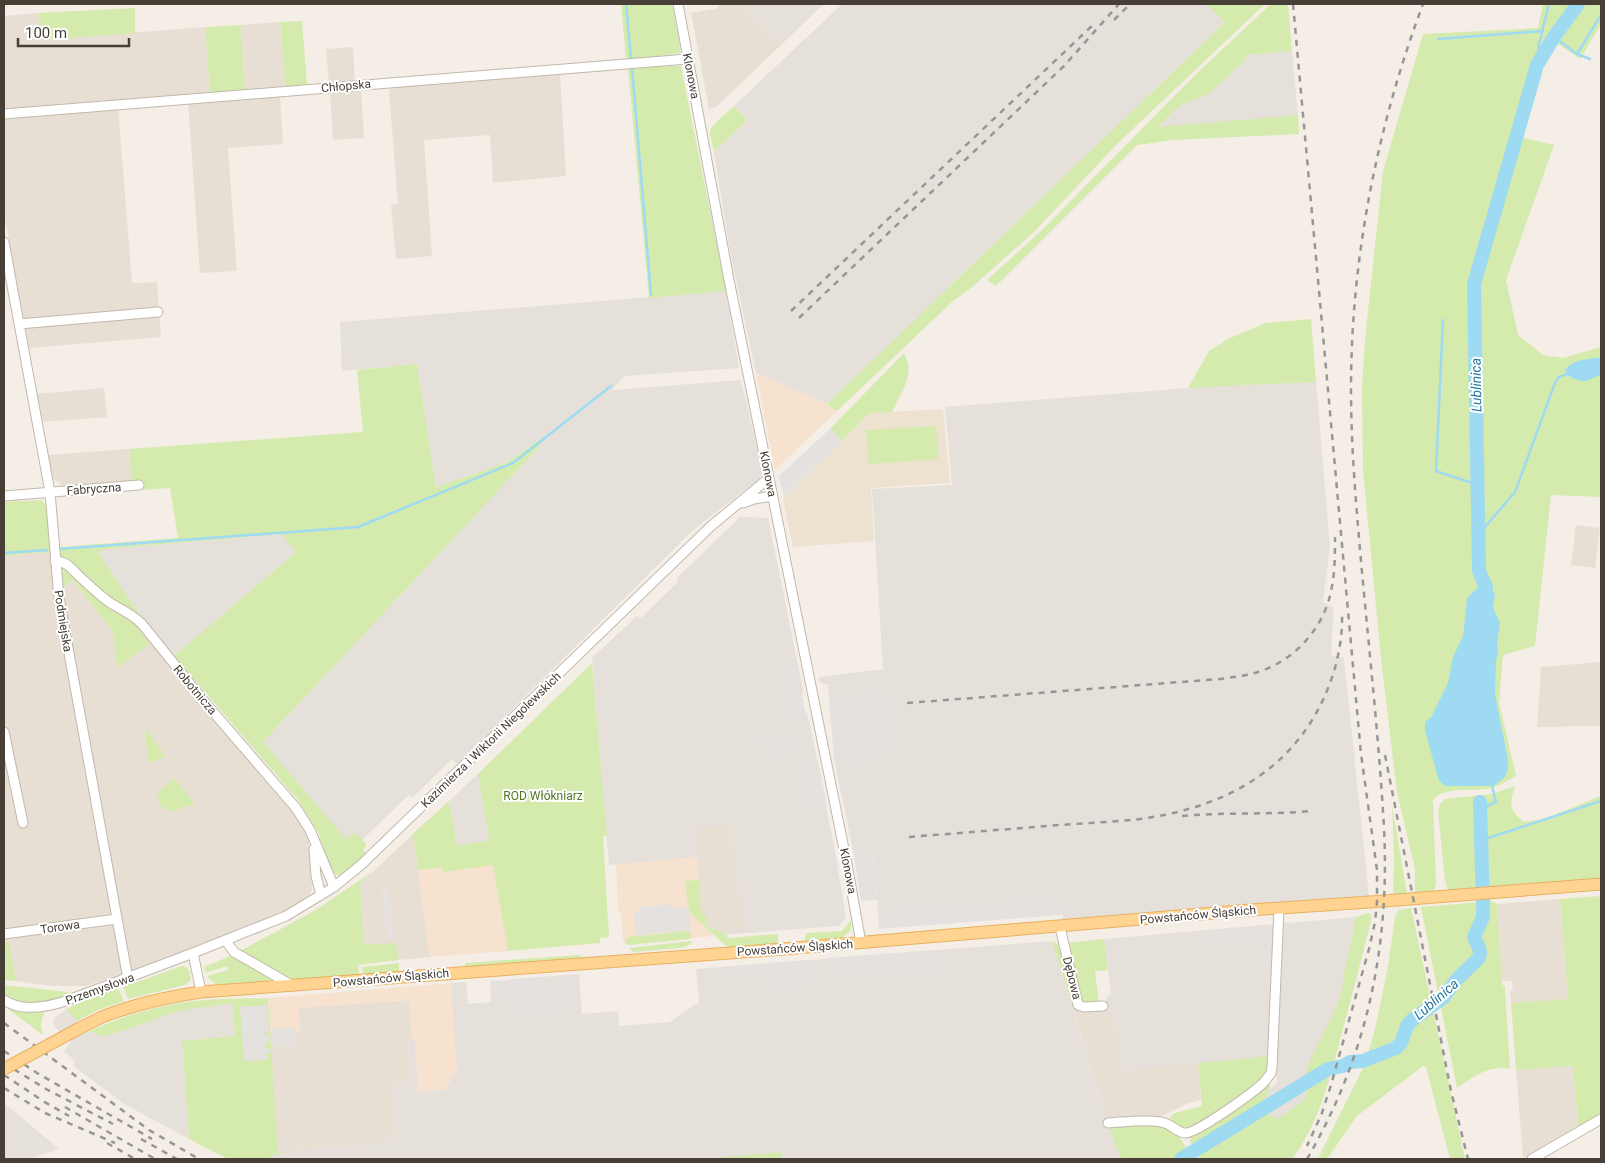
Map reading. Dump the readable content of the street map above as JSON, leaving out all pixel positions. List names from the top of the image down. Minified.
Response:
{"streets":{"main road":["Powstańców Śląskich"],"street":["Klonowa","Chłopska","Fabryczna","Podmiejska","Robotnicza","Kazimierza i Wiktorii Niegolewskich","Torowa","Dębowa","Przemysłowa"]},"crossings":[["Klonowa","Chłopska"],["Klonowa","Kazimierza i Wiktorii Niegolewskich"],["Klonowa","Powstańców Śląskich"],["Fabryczna","Podmiejska"],["Podmiejska","Robotnicza"],["Podmiejska","Torowa"],["Podmiejska","Przemysłowa"],["Robotnicza","Kazimierza i Wiktorii Niegolewskich"],["Kazimierza i Wiktorii Niegolewskich","Przemysłowa"],["Powstańców Śląskich","Dębowa"]],"water":["Lublinica"],"parks":["ROD Włókniarz"],"scale_bar":"100 m"}
